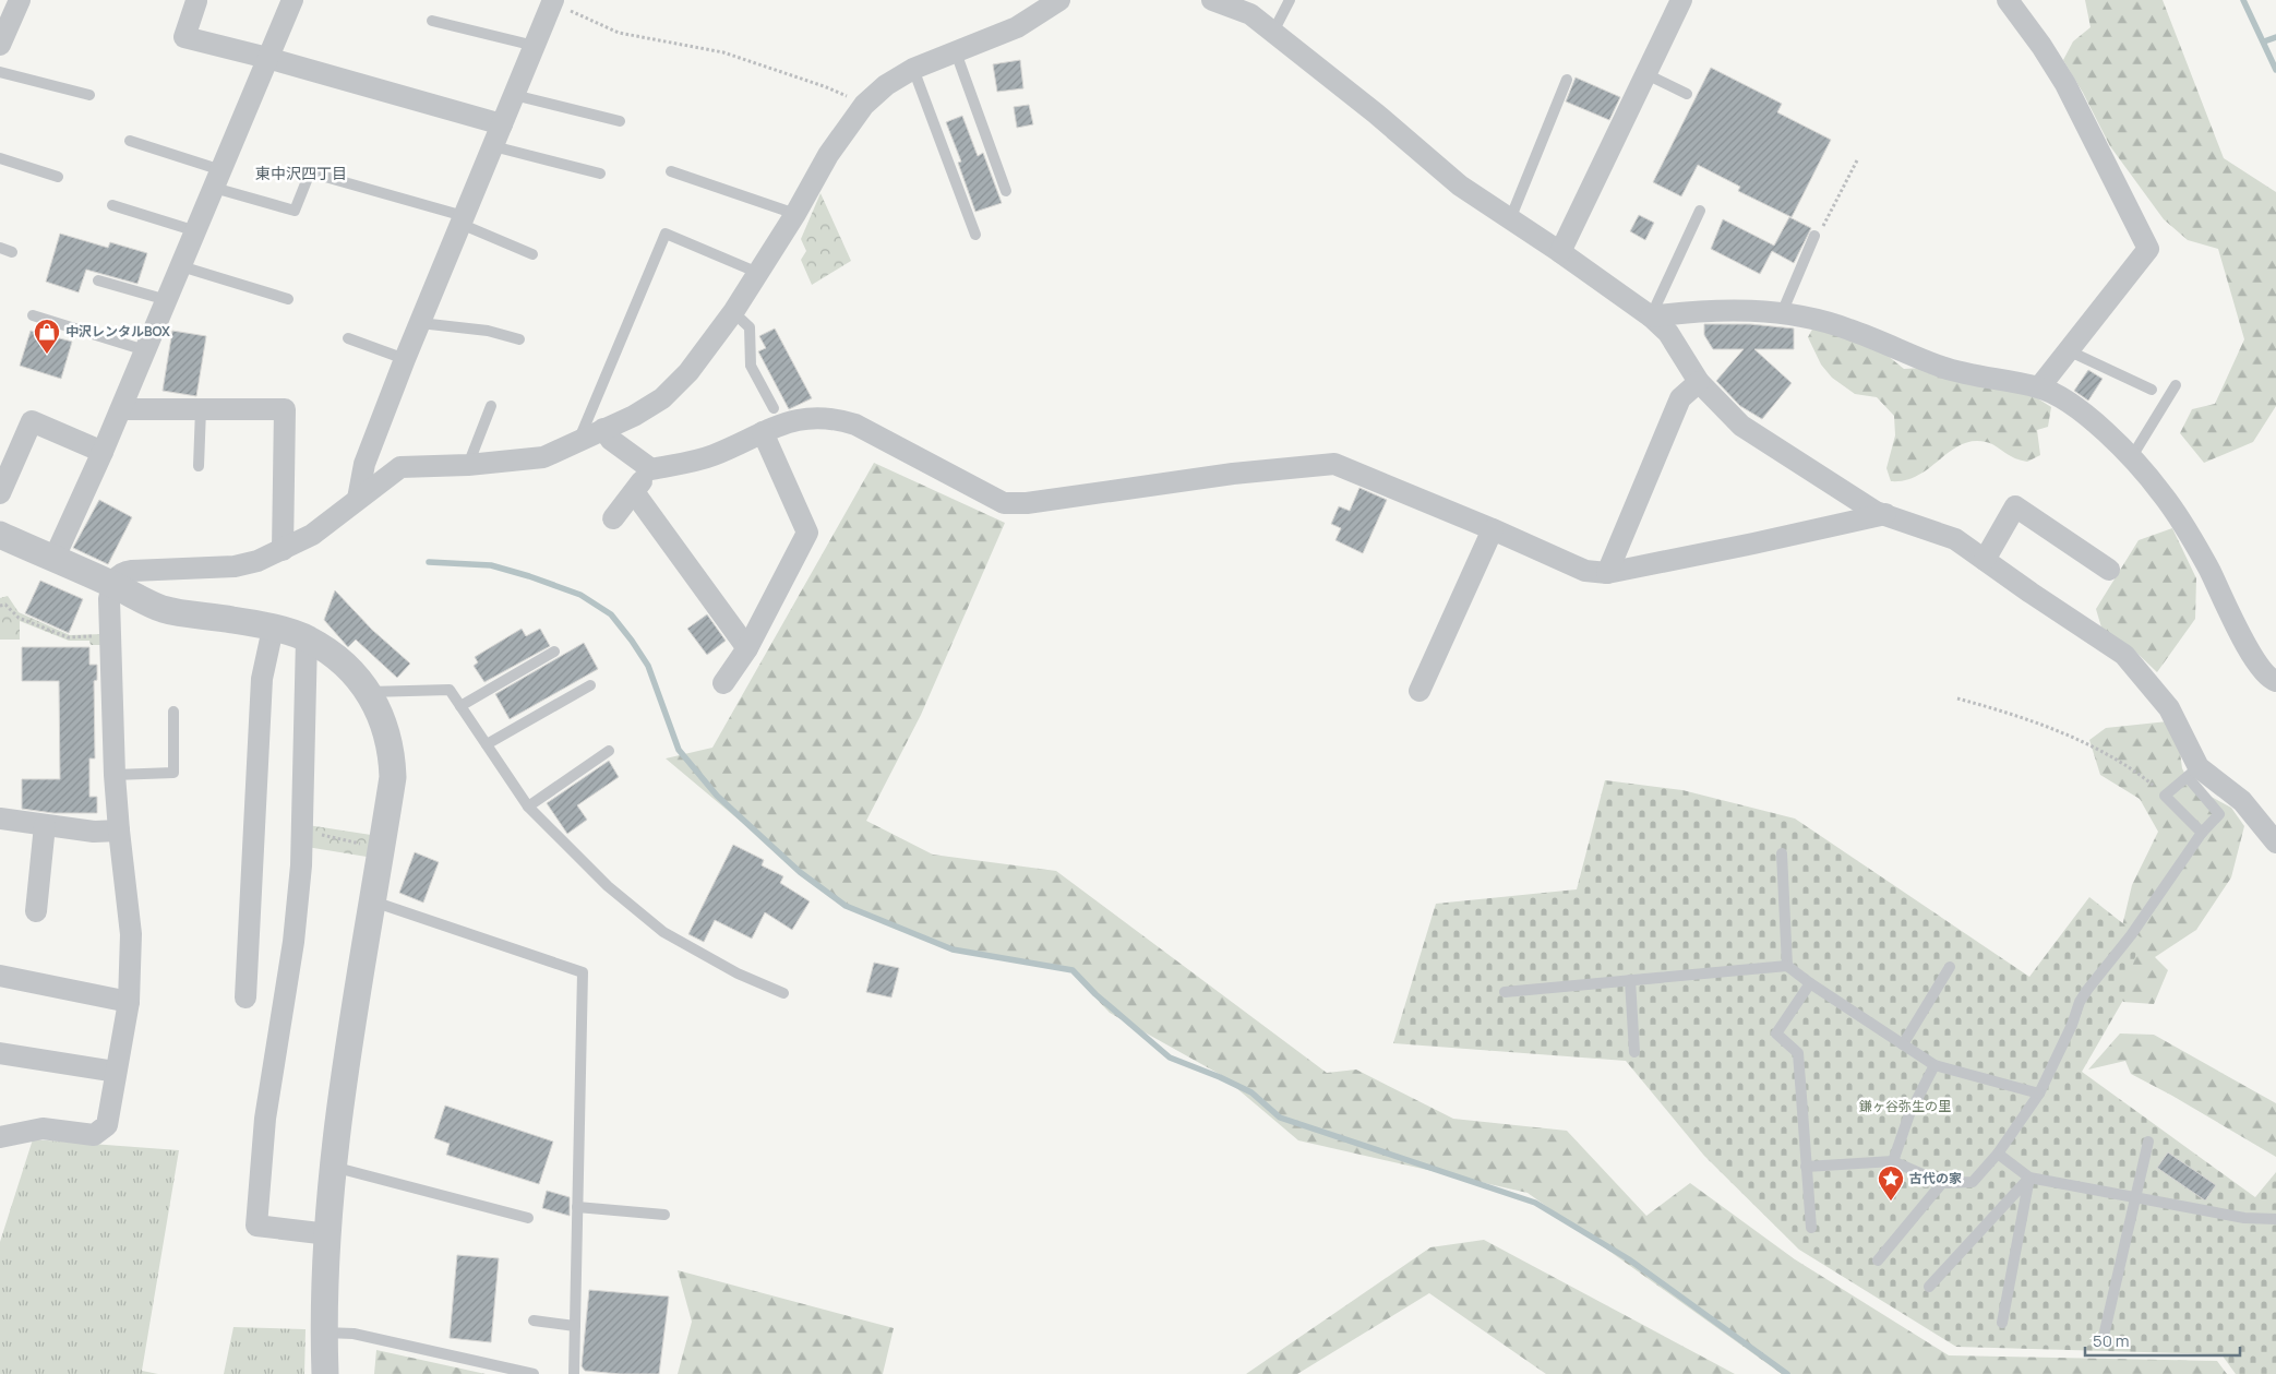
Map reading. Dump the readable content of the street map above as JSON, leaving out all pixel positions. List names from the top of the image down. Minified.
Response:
{"districts":["東中沢四丁目"],"parks":["鎌ヶ谷弥生の里"],"places":{"shop":["中沢レンタルBOX"],"place":["古代の家"]},"scale_bar":"50 m"}
